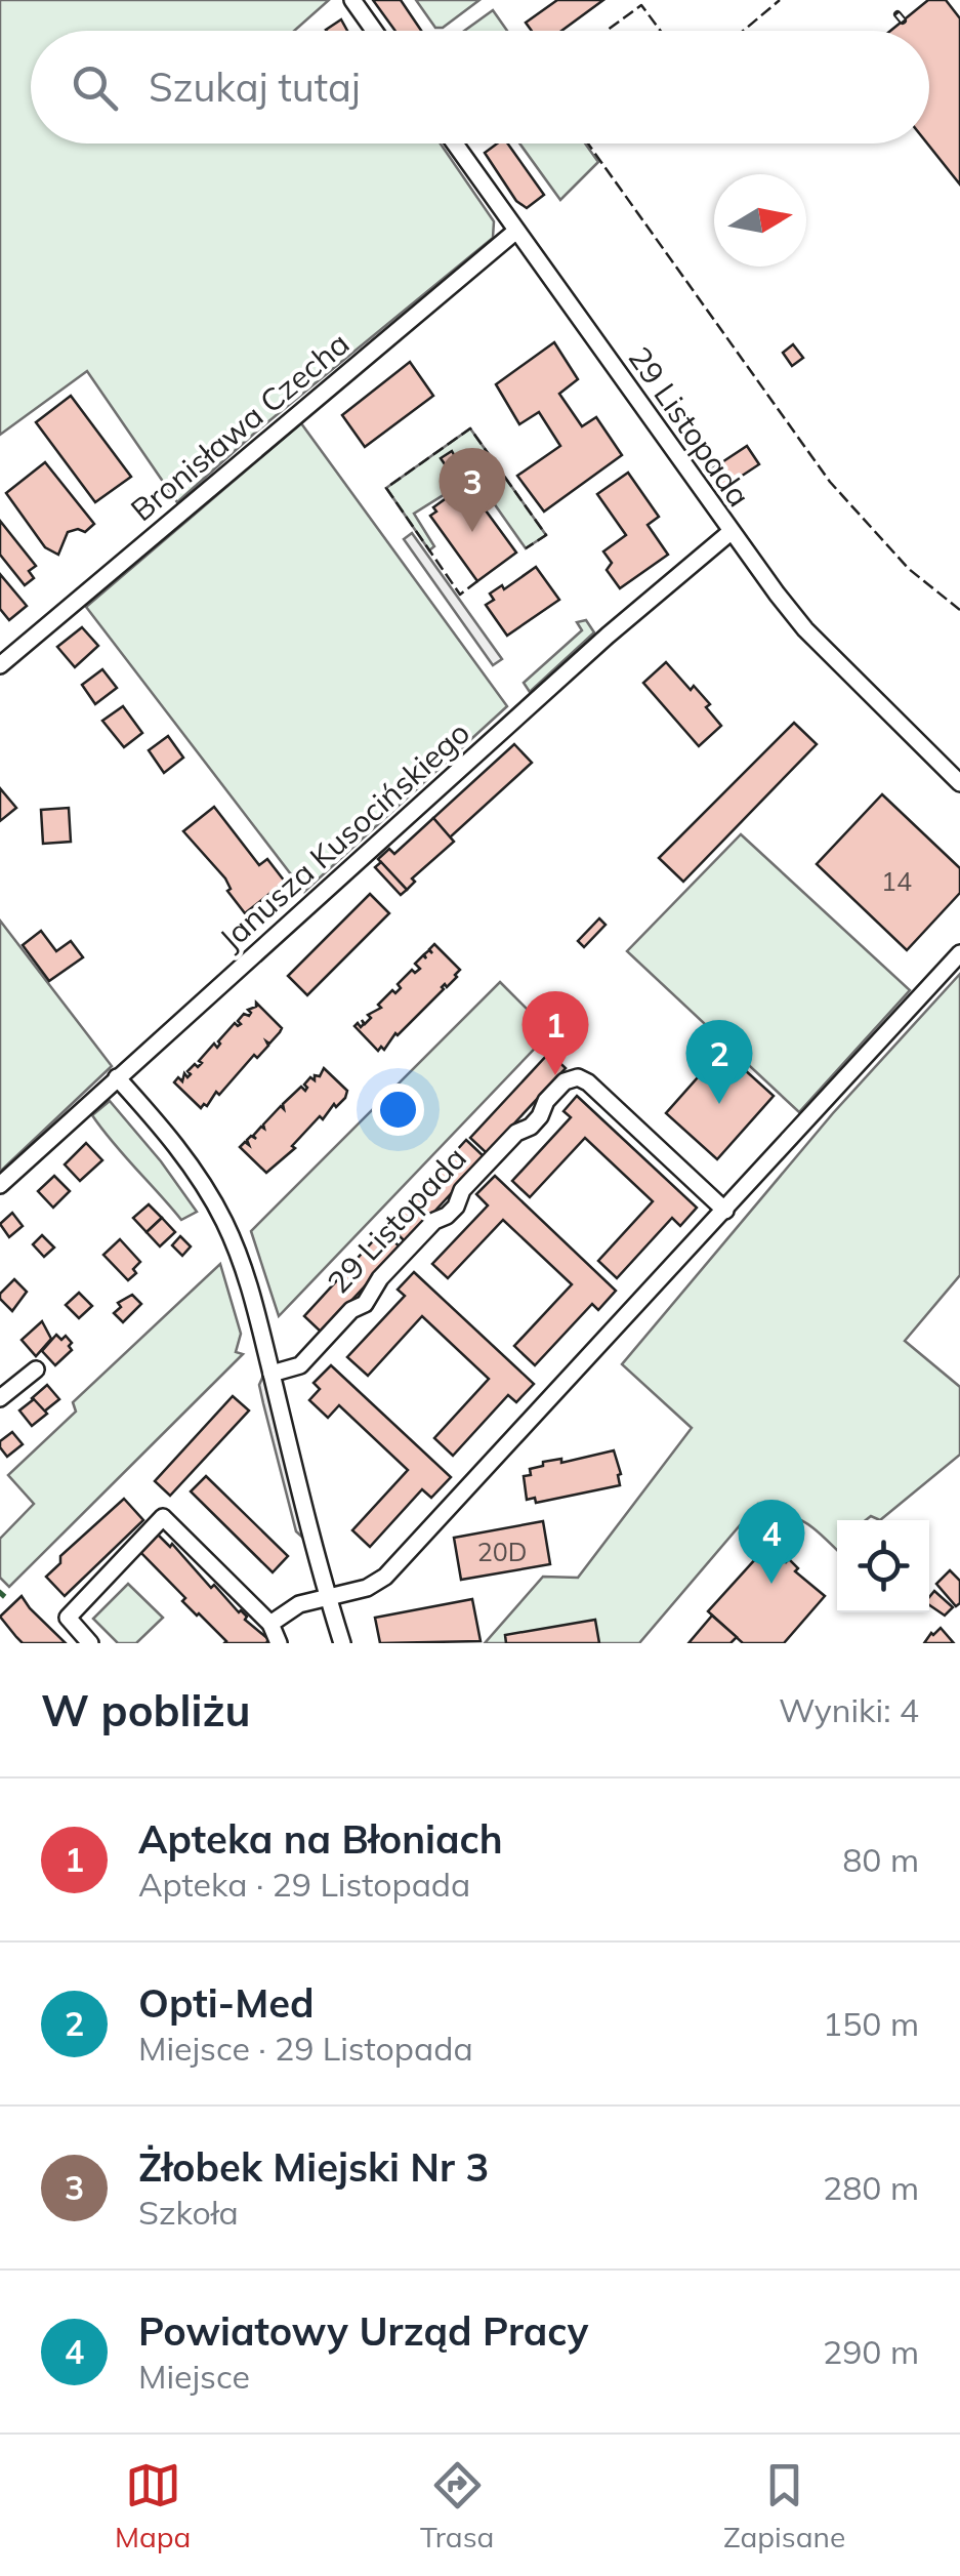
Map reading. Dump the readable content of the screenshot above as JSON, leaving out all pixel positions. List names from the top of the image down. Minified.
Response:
{"streets":{"street":["Bronisława Czecha","29 Listopada","Janusza Kusocińskiego"]},"crossings":[["Bronisława Czecha","29 Listopada"],["29 Listopada","Janusza Kusocińskiego"]],"house_numbers":["14","20D"],"north":"right","page":{"search":"Szukaj tutaj","pins":["3","1","2","4"],"heading":["W pobliżu","Wyniki: 4"],"list":[{"mark":"1","name":"Apteka na Błoniach","note":"Apteka · 29 Listopada","value":"80 m"},{"mark":"2","name":"Opti-Med","note":"Miejsce · 29 Listopada","value":"150 m"},{"mark":"3","name":"Żłobek Miejski Nr 3","note":"Szkoła","value":"280 m"},{"mark":"4","name":"Powiatowy Urząd Pracy","note":"Miejsce","value":"290 m"}],"nav":["Mapa","Trasa","Zapisane"]}}
